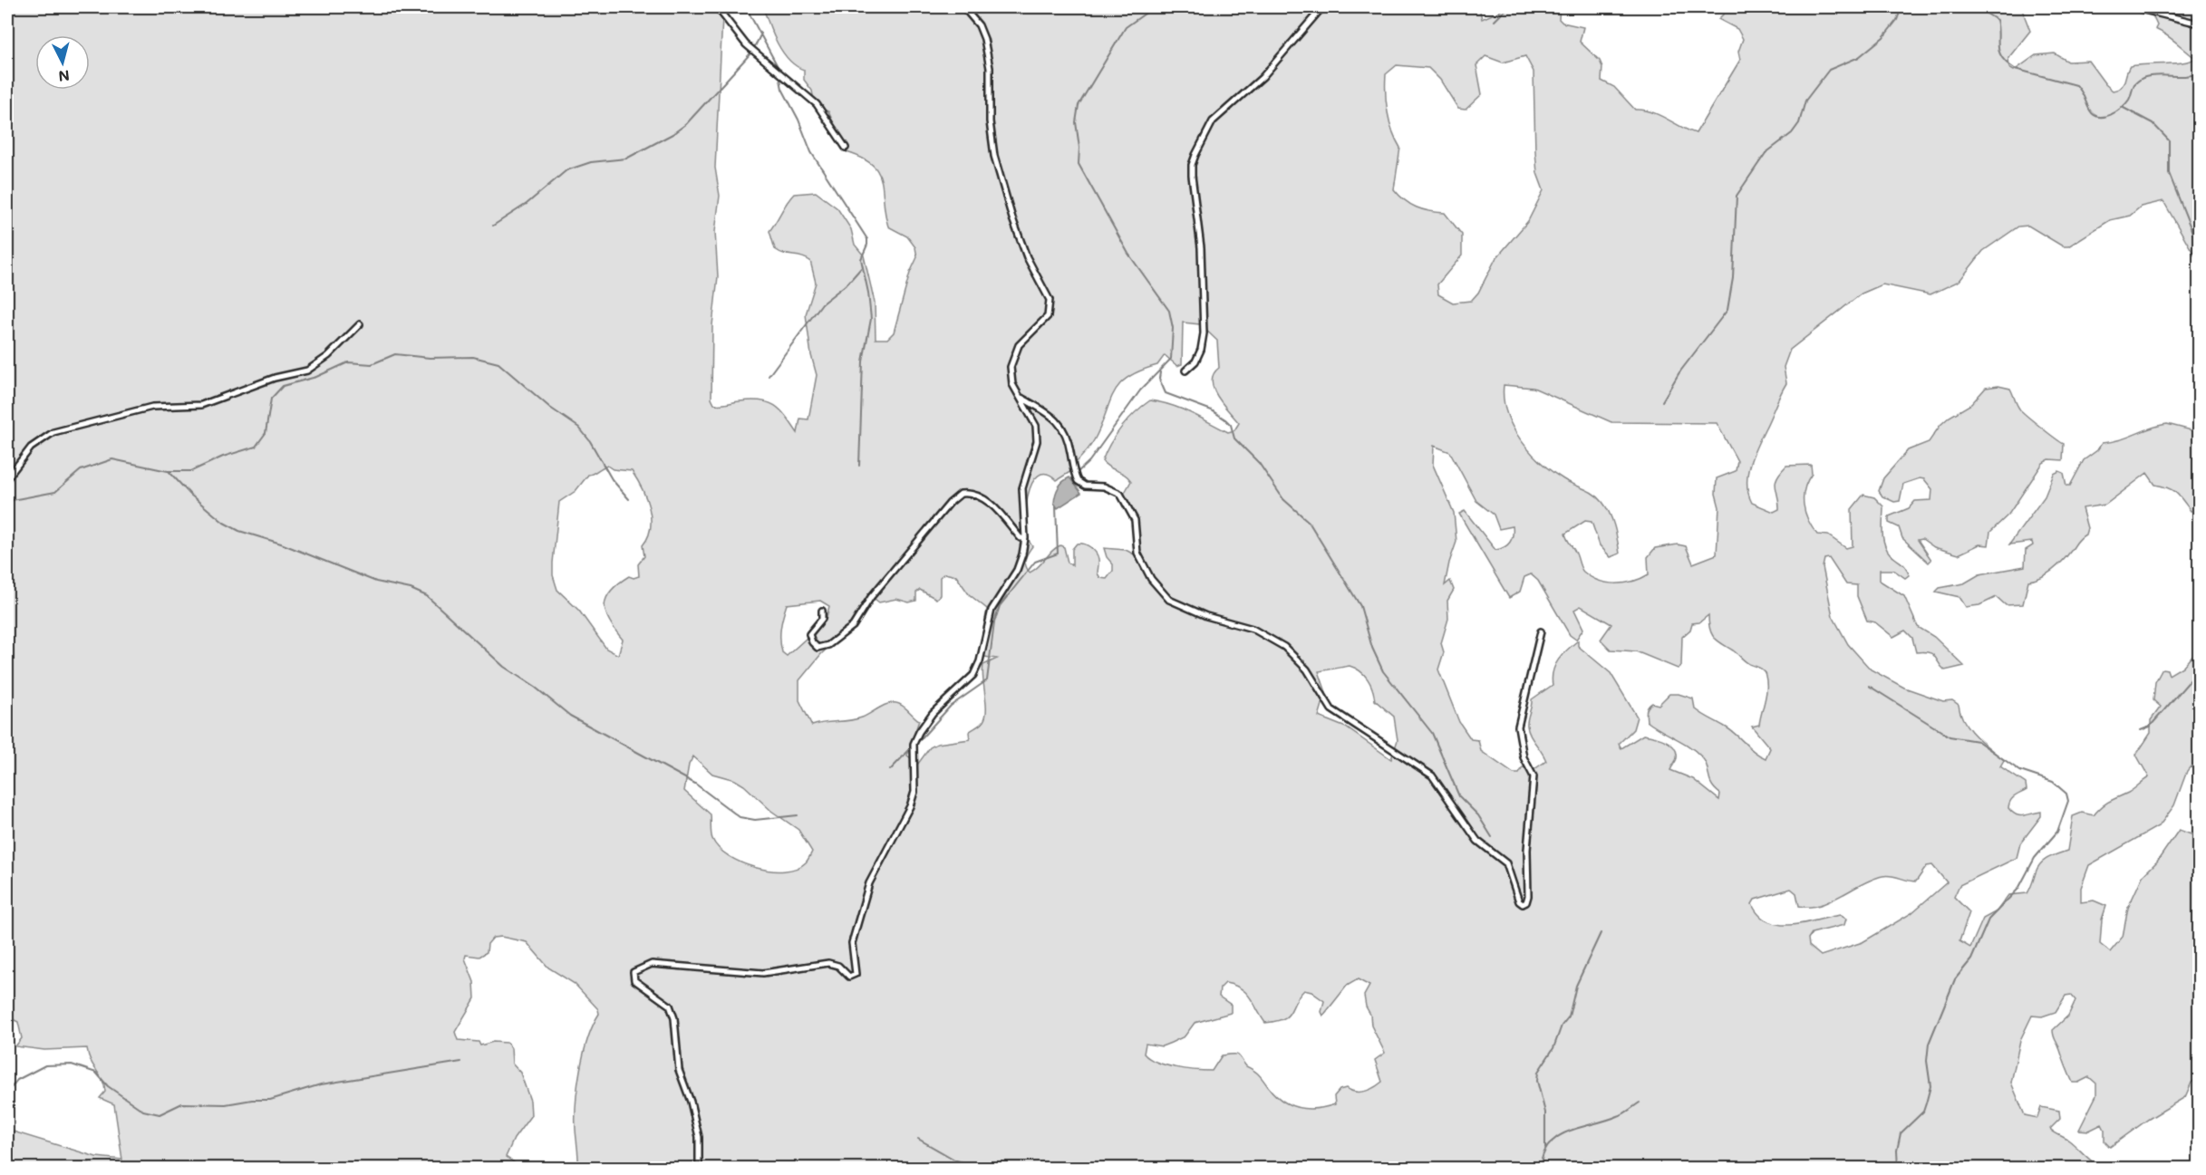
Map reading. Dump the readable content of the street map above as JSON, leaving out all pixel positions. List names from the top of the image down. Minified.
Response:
{"north":"bottom"}
